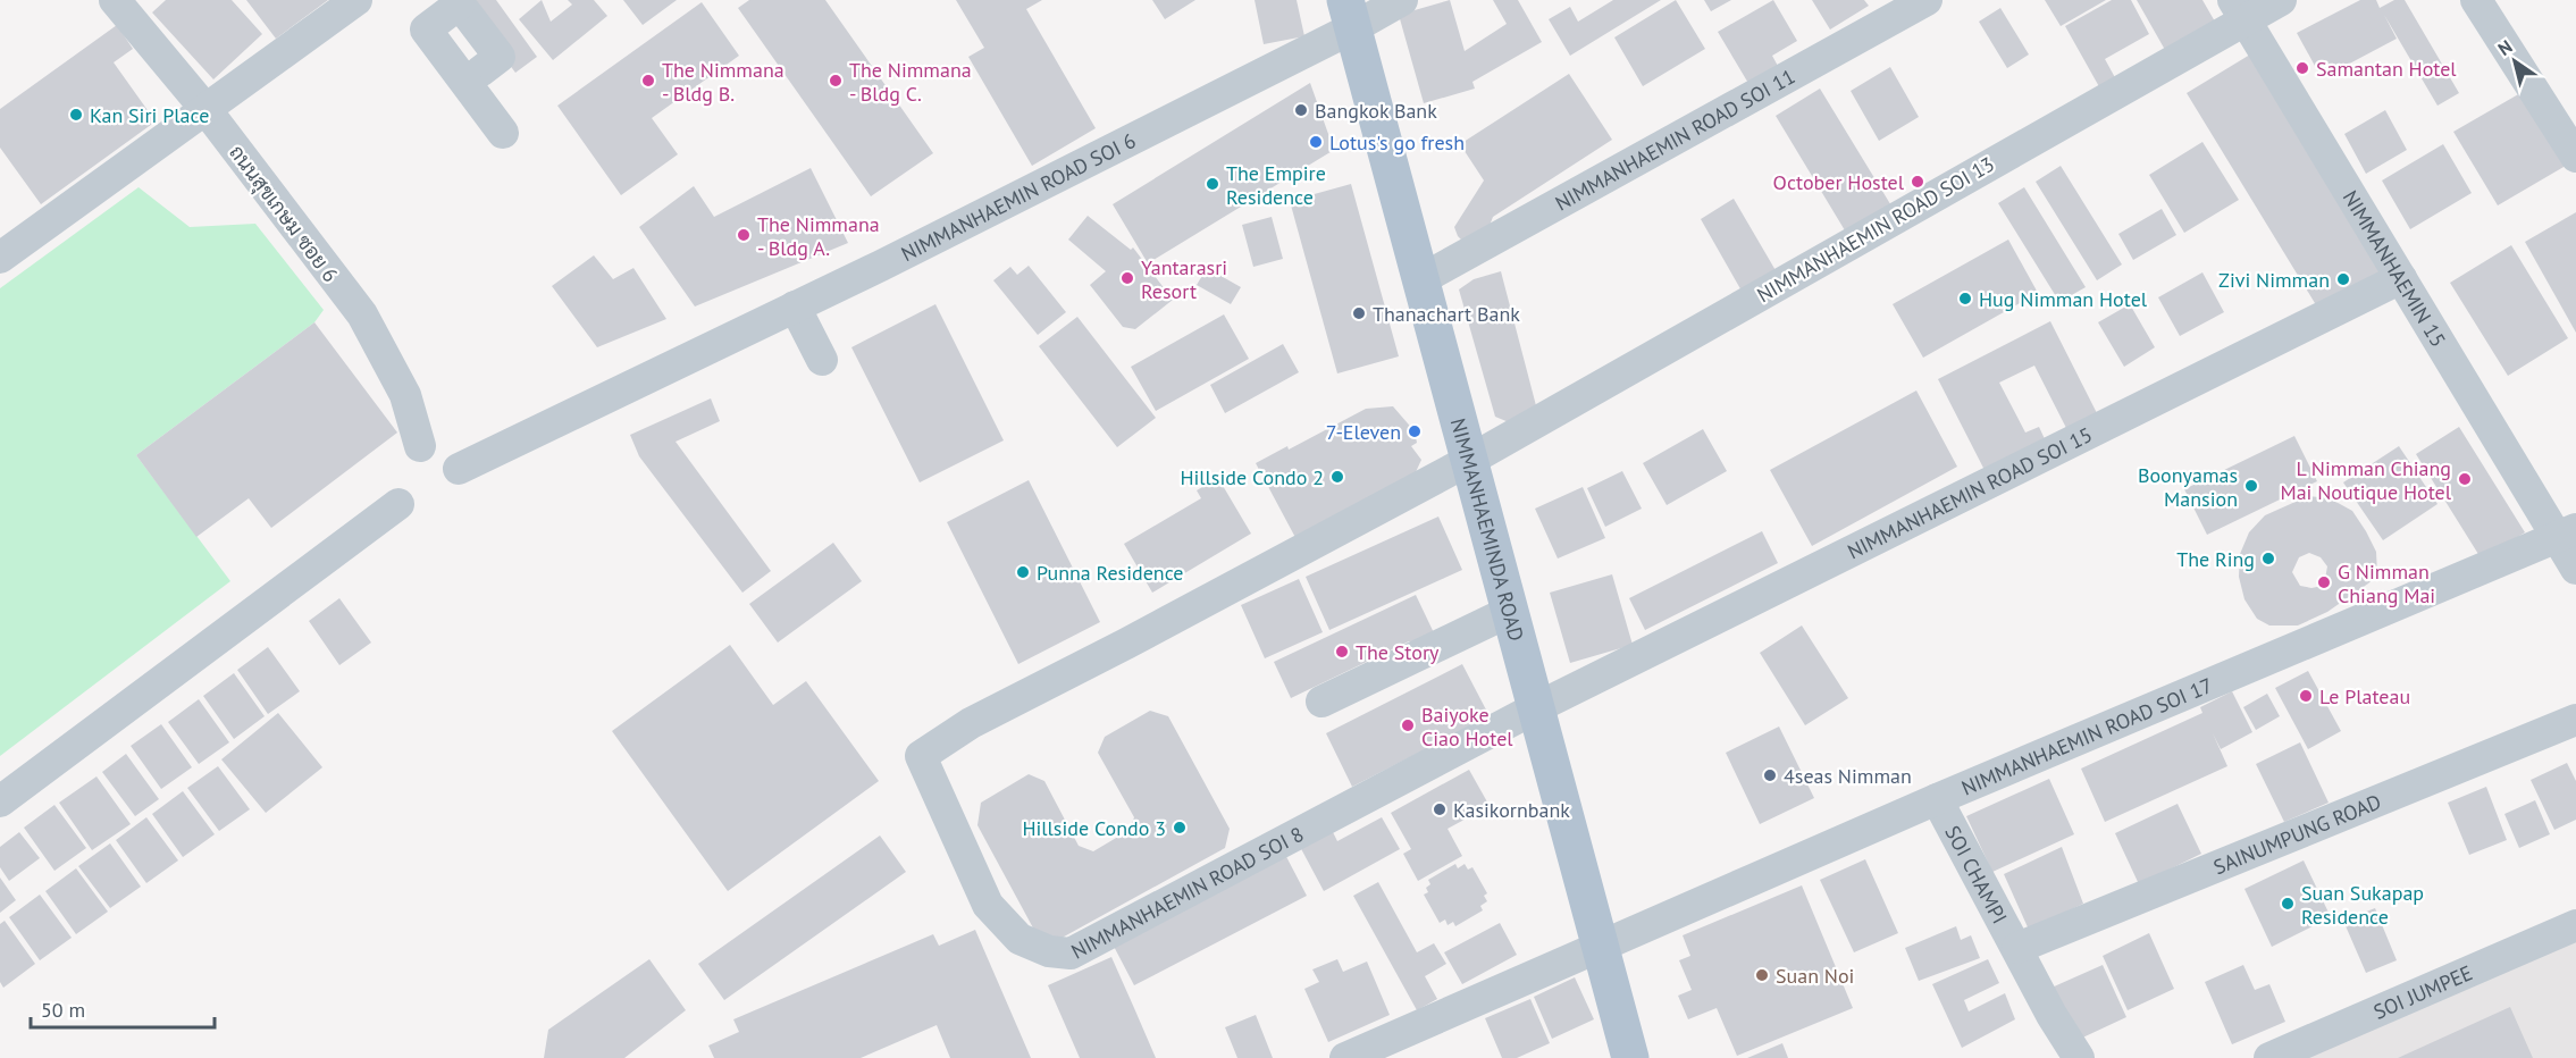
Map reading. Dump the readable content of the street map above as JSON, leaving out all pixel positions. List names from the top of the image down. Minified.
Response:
{"streets":{"main road":["NIMMANHAEMINDA ROAD"],"street":["NIMMANHAEMIN ROAD SOI 11","NIMMANHAEMIN ROAD SOI 6","ถนนสุขเกษม ซอย 6","NIMMANHAEMIN ROAD SOI 13","NIMMANHAEMIN 15","NIMMANHAEMIN ROAD SOI 15","NIMMANHAEMIN ROAD SOI 17","SAINUMPUNG ROAD","SOI CHAMPI","NIMMANHAEMIN ROAD SOI 8","SOI JUMPEE"]},"crossings":[["NIMMANHAEMIN ROAD SOI 11","NIMMANHAEMINDA ROAD"],["NIMMANHAEMIN ROAD SOI 6","NIMMANHAEMINDA ROAD"],["NIMMANHAEMIN ROAD SOI 13","NIMMANHAEMIN 15"],["NIMMANHAEMIN ROAD SOI 13","NIMMANHAEMINDA ROAD"],["NIMMANHAEMIN ROAD SOI 13","NIMMANHAEMIN ROAD SOI 8"],["NIMMANHAEMIN 15","NIMMANHAEMIN ROAD SOI 15"],["NIMMANHAEMIN 15","NIMMANHAEMIN ROAD SOI 17"],["NIMMANHAEMIN ROAD SOI 15","NIMMANHAEMINDA ROAD"],["NIMMANHAEMIN ROAD SOI 15","NIMMANHAEMIN ROAD SOI 8"],["NIMMANHAEMINDA ROAD","NIMMANHAEMIN ROAD SOI 17"],["NIMMANHAEMINDA ROAD","NIMMANHAEMIN ROAD SOI 8"],["NIMMANHAEMIN ROAD SOI 17","SOI CHAMPI"],["SAINUMPUNG ROAD","SOI CHAMPI"]],"places":["Samantan Hotel","The Nimmana - Bldg B.","The Nimmana - Bldg C.","Bangkok Bank","Kan Siri Place","Lotus's go fresh","October Hostel","The Empire Residence","The Nimmana - Bldg A.","Yantarasri Resort","Zivi Nimman","Hug Nimman Hotel","Thanachart Bank","7-Eleven","Hillside Condo 2","L Nimman Chiang Mai Noutique Hotel","Boonyamas Mansion","The Ring","Punna Residence","G Nimman Chiang Mai","The Story","Le Plateau","Baiyoke Ciao Hotel","4seas Nimman","Kasikornbank","Hillside Condo 3","Suan Sukapap Residence","Suan Noi"],"scale_bar":"50 m","north":"top left"}
